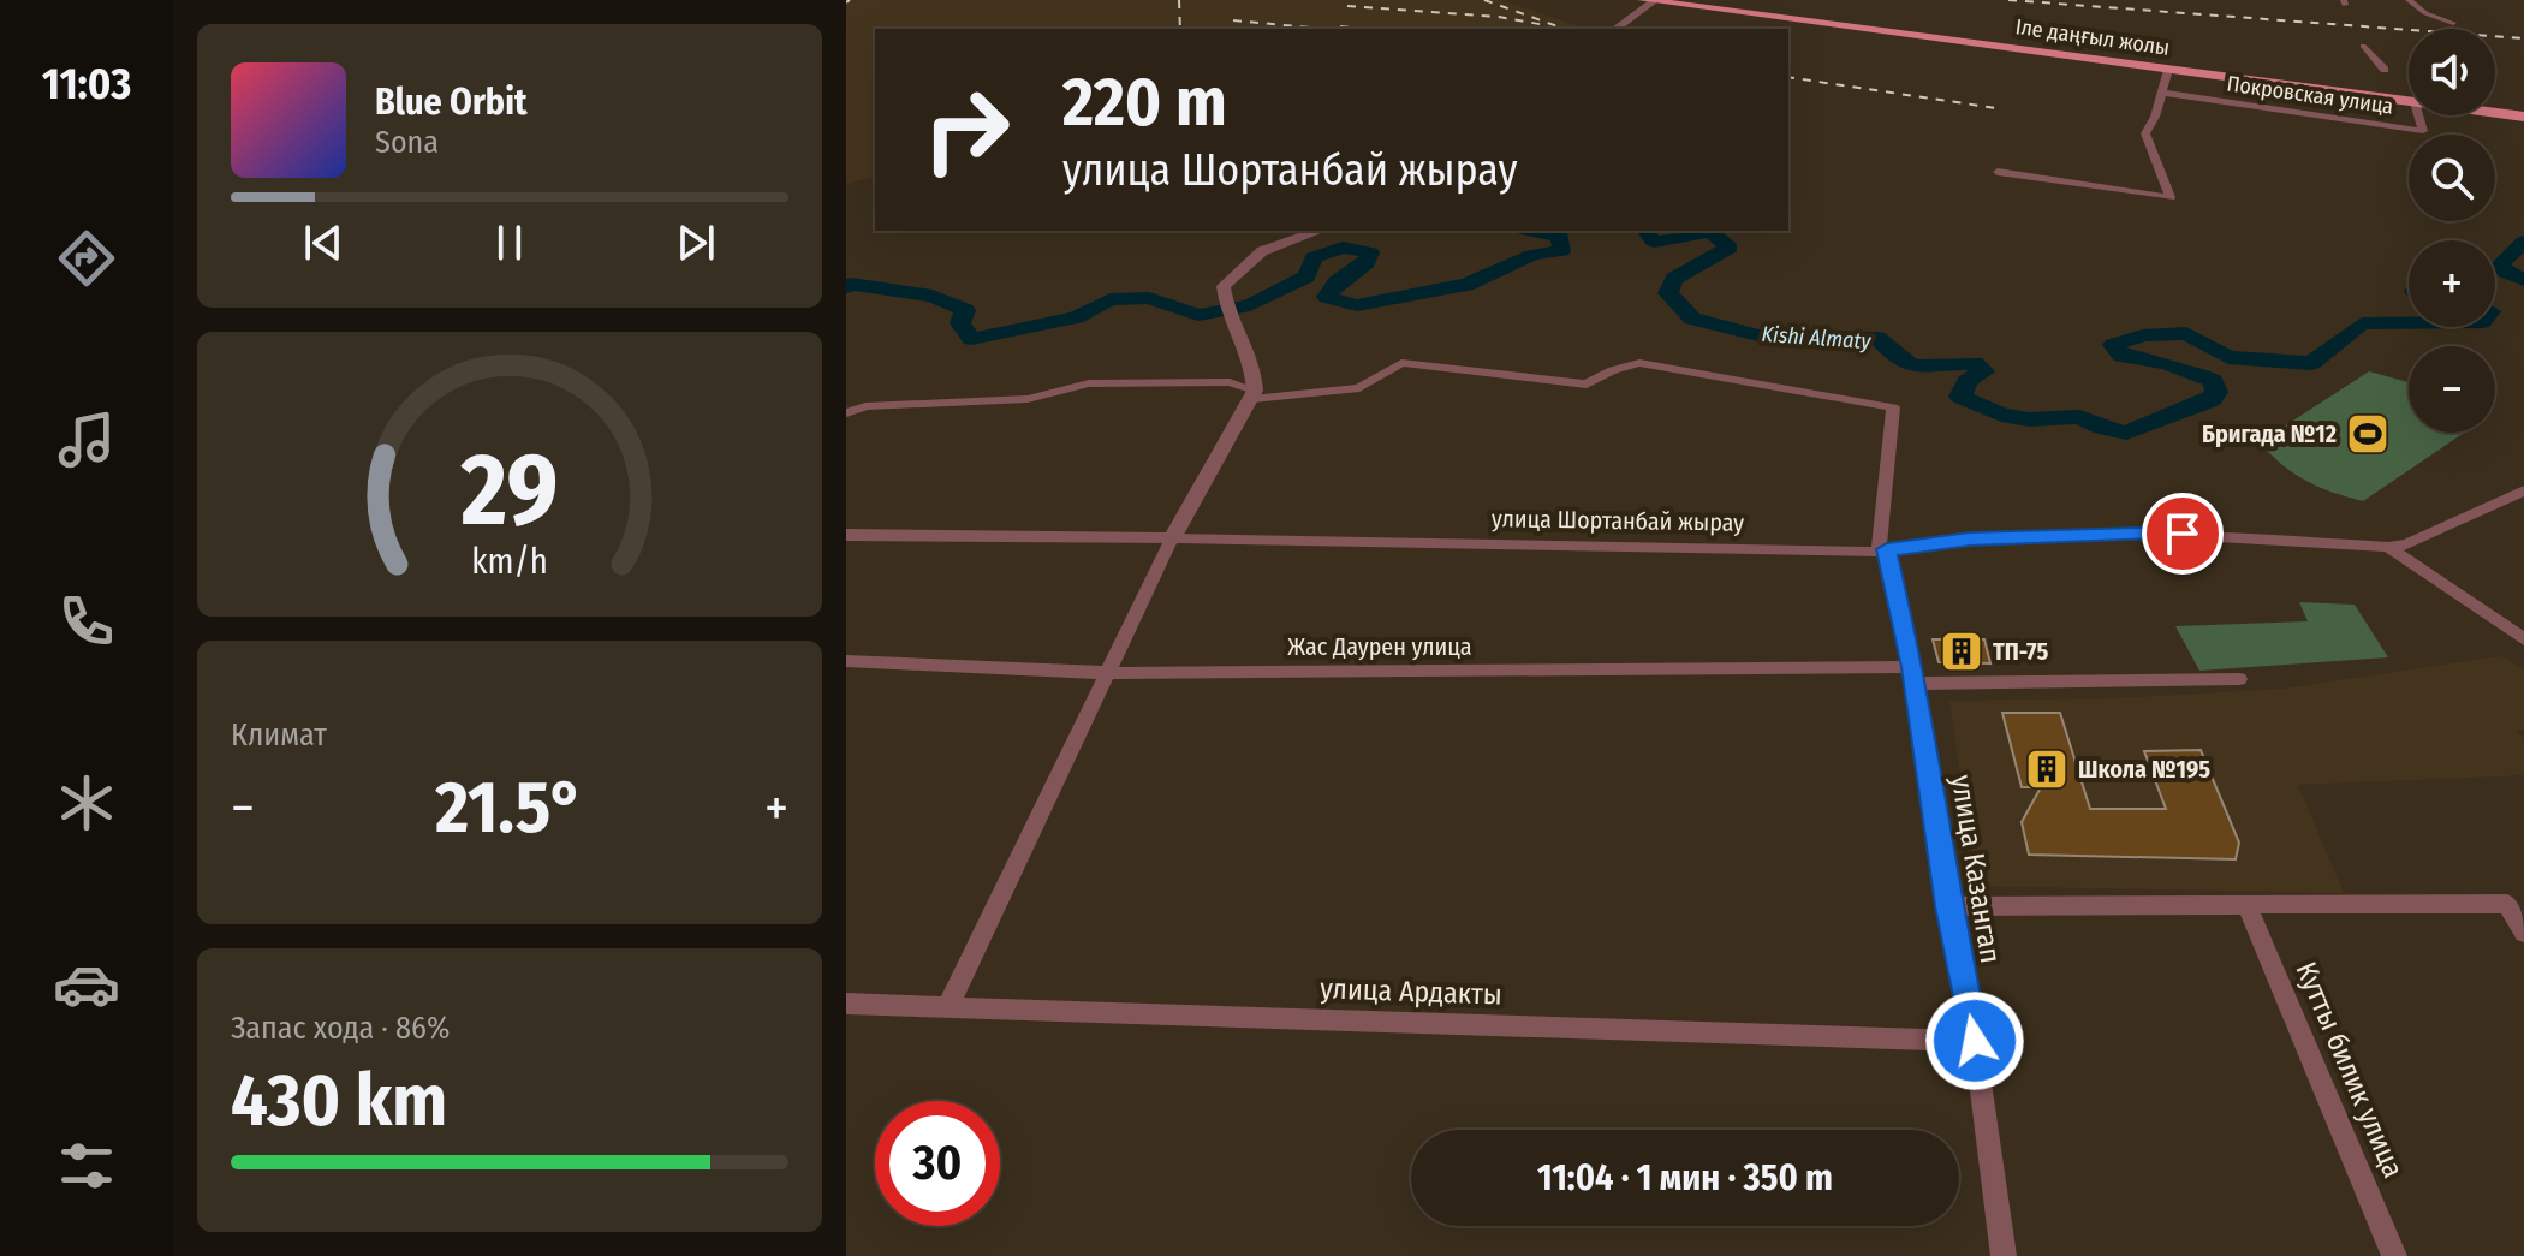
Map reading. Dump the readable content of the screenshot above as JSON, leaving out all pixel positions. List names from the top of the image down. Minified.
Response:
{"streets":{"main road":["Іле даңғыл жолы"],"street":["Покровская улица","улица Шортанбай жырау","Жас Даурен улица","улица Казангап","улица Ардакты","Кутты билик улица"]},"crossings":[["улица Шортанбай жырау","улица Казангап"],["Жас Даурен улица","улица Казангап"],["улица Казангап","улица Ардакты"]],"water":["Kіshі Almaty"],"places":{"sports":["Бригада №12"],"building":["ТП-75","Школа №195"]},"page":{"tabs":"11:03","map_buttons":["+","−"],"turn":["220 m","улица Шортанбай жырау"],"song":["Blue Orbit","Sona"],"tile":["Климат",["Запас хода · 86%","430 km"]],"heat":["−","21.5°","+"],"limit":"30","trip":"11:04 · 1 мин · 350 m","gauge":["29","km/h"]}}
